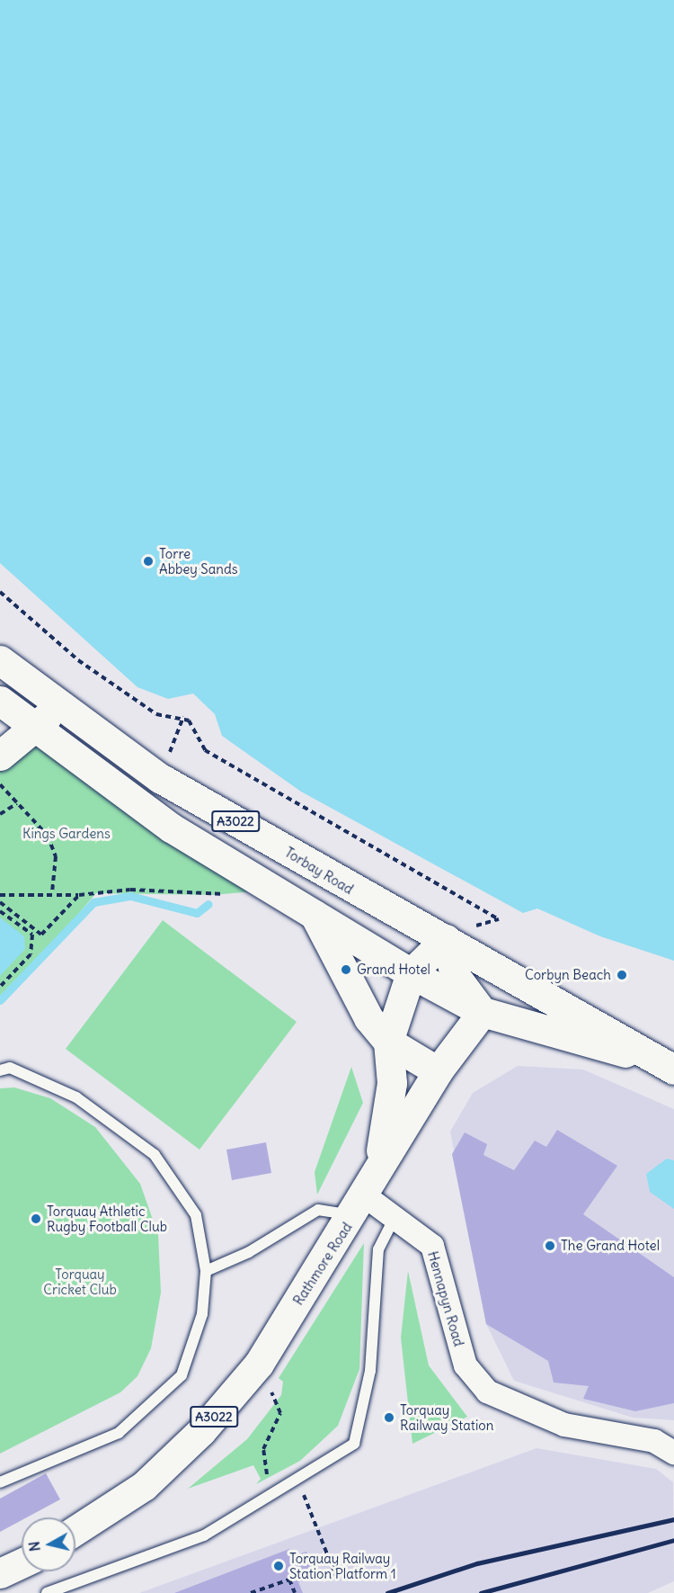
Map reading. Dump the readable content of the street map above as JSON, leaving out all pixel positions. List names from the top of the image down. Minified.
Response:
{"streets":{"main road":["A3022","Torbay Road","Rathmore Road"],"street":["Hennapyn Road"]},"crossings":[["A3022","Torbay Road"],["A3022","Rathmore Road"],["Torbay Road","Rathmore Road"],["Rathmore Road","Hennapyn Road"]],"parks":["Kings Gardens","Torquay Cricket Club"],"places":["Torre Abbey Sands","Grand Hotel","Corbyn Beach","Torquay Athletic Rugby Football Club","The Grand Hotel","Torquay Railway Station","Torquay Railway Station Platform 1"],"north":"left"}
